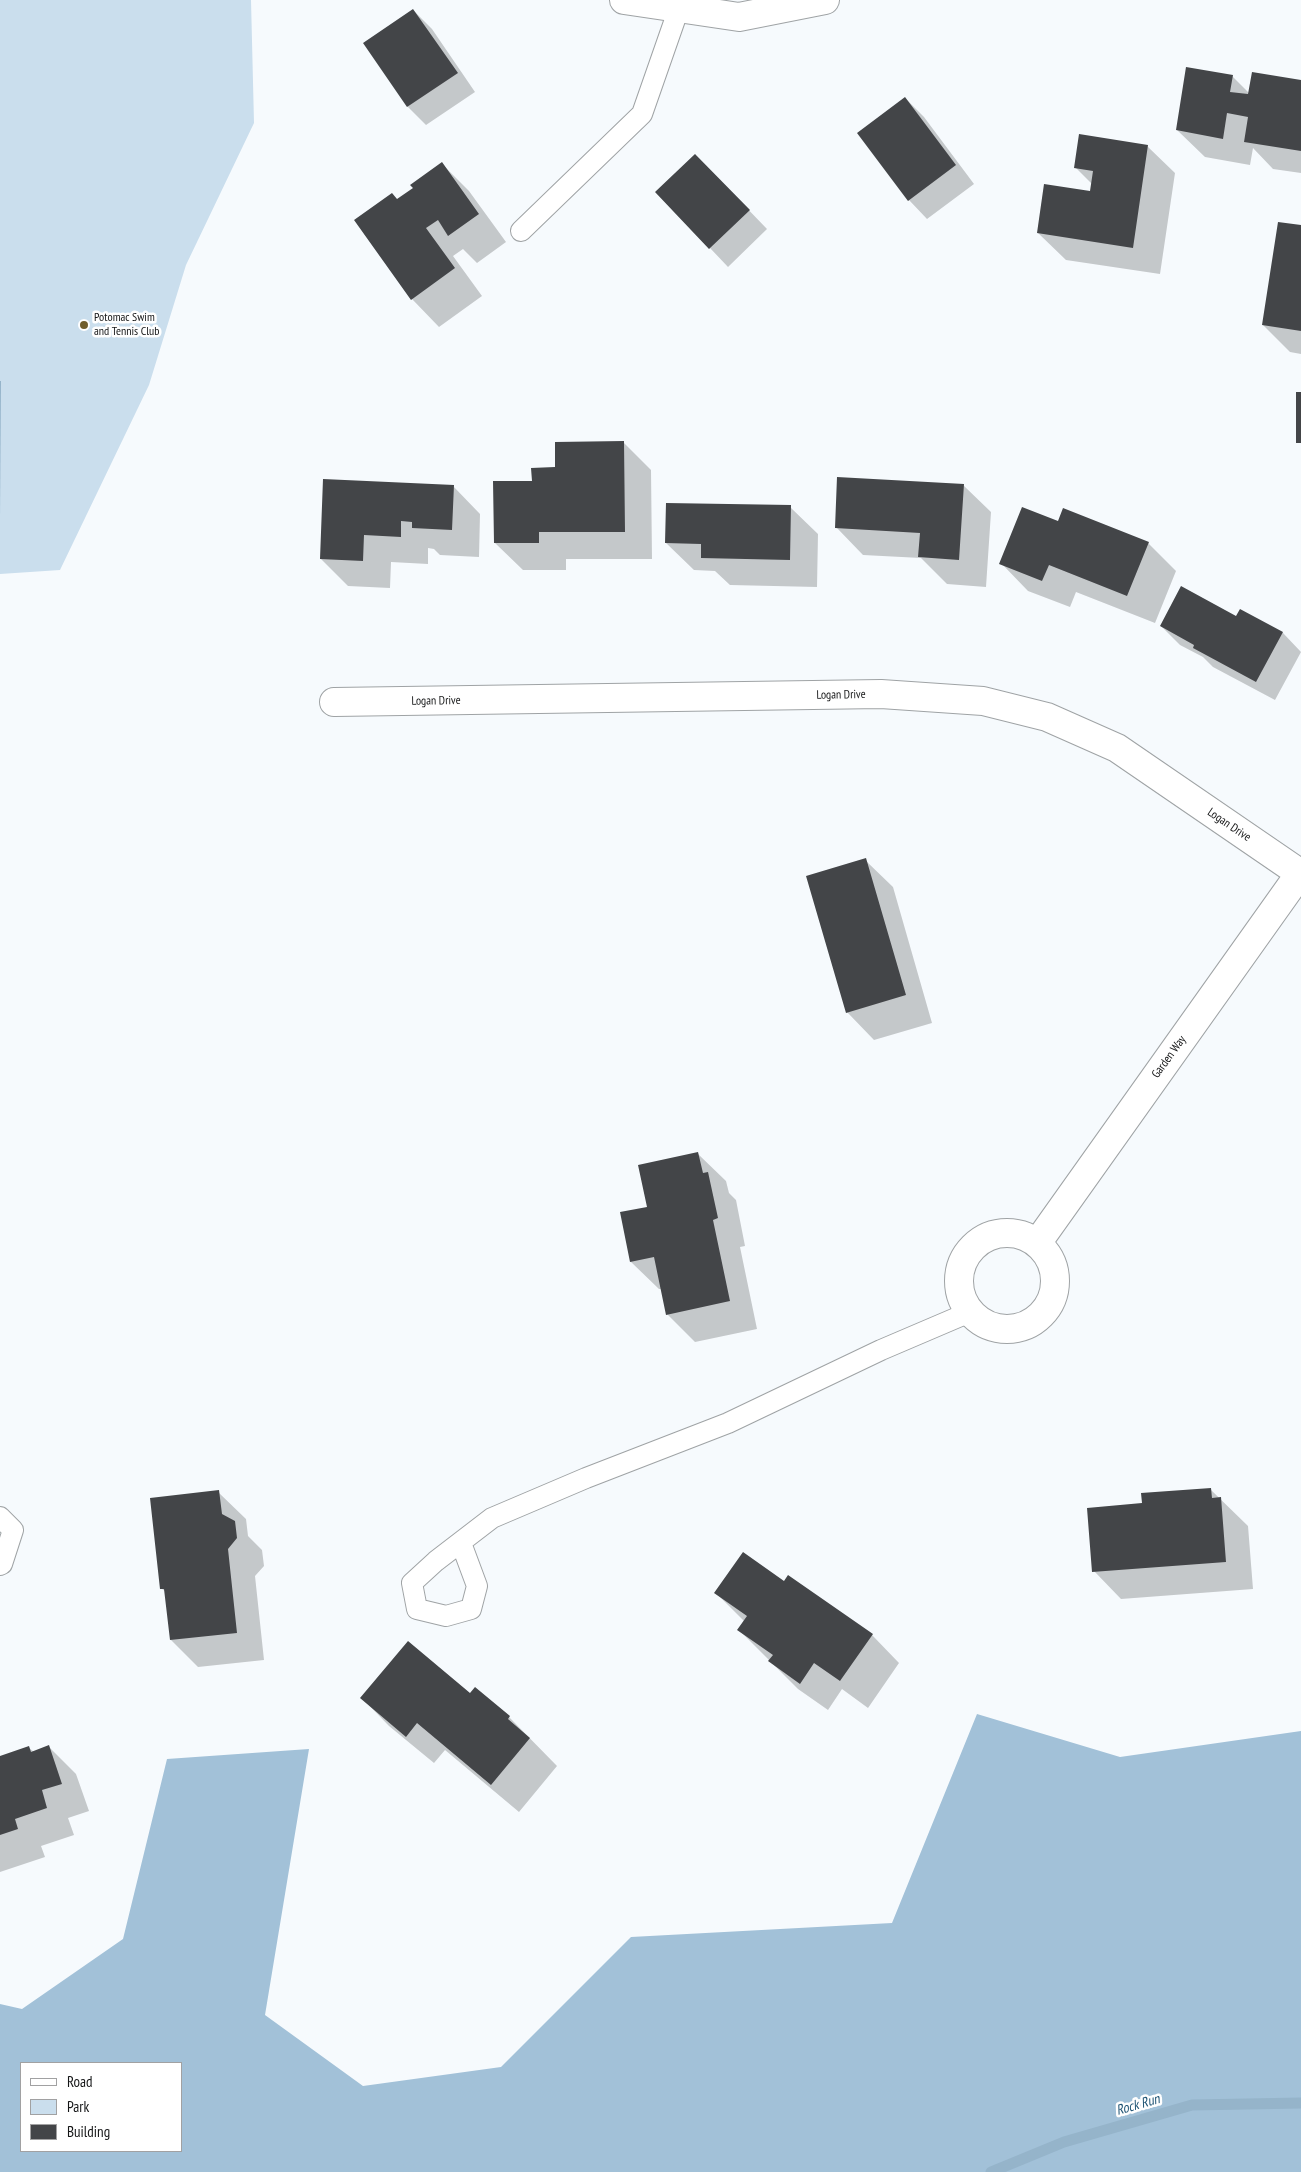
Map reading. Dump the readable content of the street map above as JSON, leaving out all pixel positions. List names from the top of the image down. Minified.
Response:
{"streets":{"street":["Logan Drive","Garden Way"]},"crossings":[["Logan Drive","Garden Way"]],"water":["Rock Run"],"places":["Potomac Swim and Tennis Club"],"legend":["Road","Park","Building"]}
